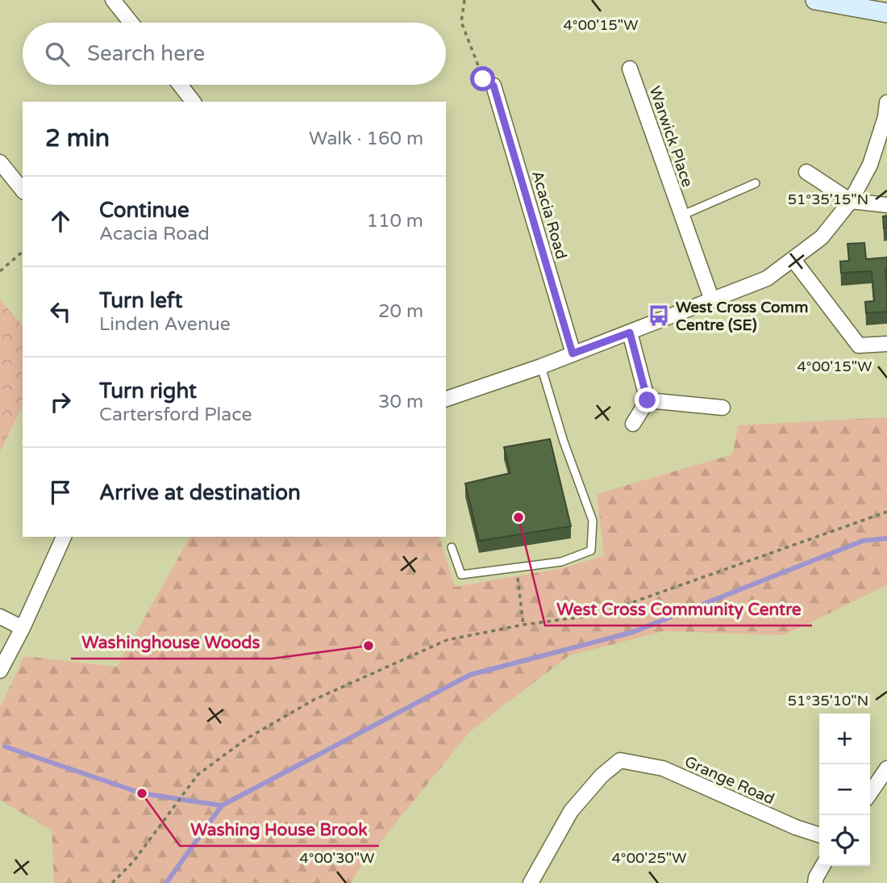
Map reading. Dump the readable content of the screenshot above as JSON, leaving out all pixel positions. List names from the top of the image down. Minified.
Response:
{"streets":{"street":["Warwick Place","Acacia Road","Grange Road"]},"places":{"bus stop":["West Cross Comm Centre (SE)"],"other":["West Cross Community Centre","Washinghouse Woods","Washing House Brook"]},"page":{"search":"Search here","heading":["2 min","Walk · 160 m"],"list":[["Continue","Acacia Road","110 m"],["Turn left","Linden Avenue","20 m"],["Turn right","Cartersford Place","30 m"],"Arrive at destination"],"map_buttons":["+","−"]},"coordinates":["4°00'15\"W","51°35'15\"N","51°35'10\"N","4°00'30\"W","4°00'25\"W"]}
